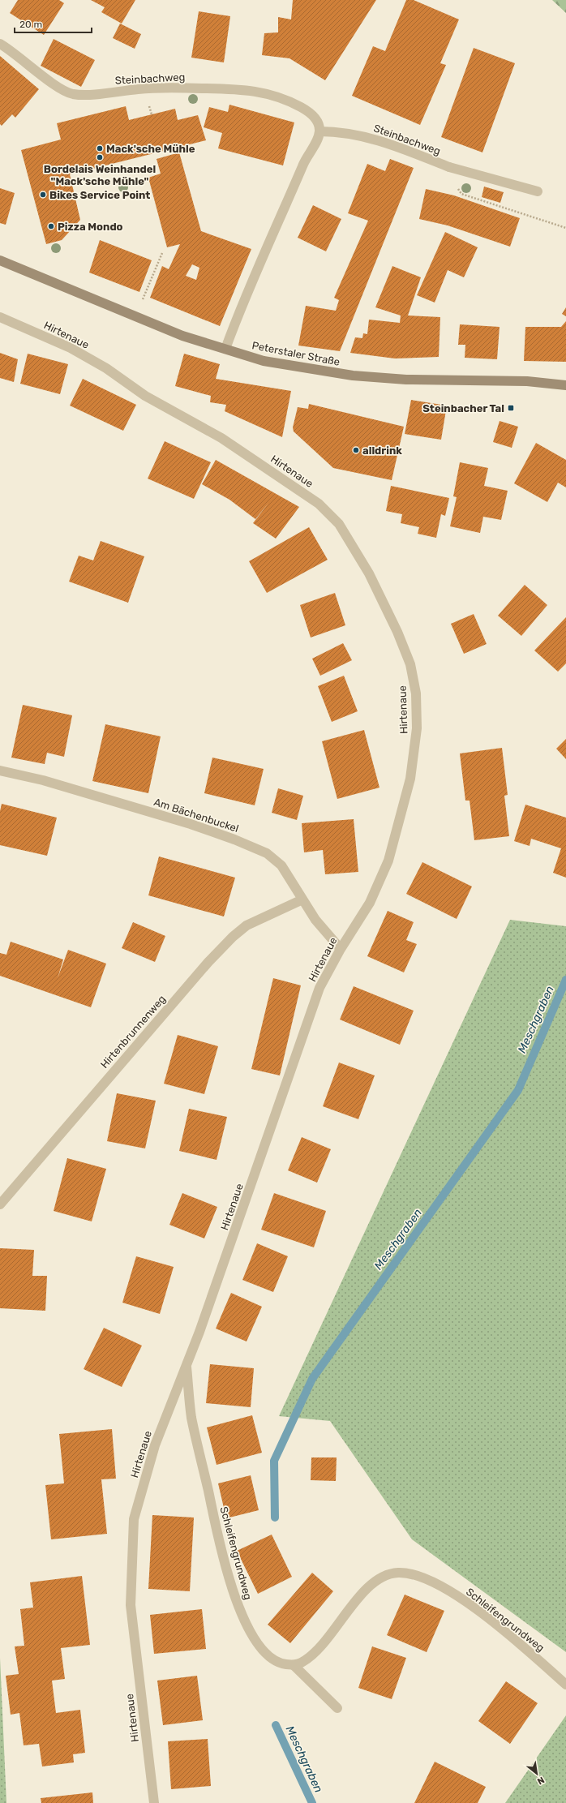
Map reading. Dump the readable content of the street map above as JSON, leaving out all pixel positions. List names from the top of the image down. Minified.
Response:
{"streets":{"main road":["Peterstaler Straße"],"street":["Steinbachweg","Hirtenaue","Am Bächenbuckel","Hirtenbrunnenweg","Schleifengrundweg"]},"crossings":[["Hirtenaue","Am Bächenbuckel"],["Hirtenaue","Schleifengrundweg"],["Am Bächenbuckel","Hirtenbrunnenweg"]],"water":["Meschgraben"],"places":{"other":["Mack'sche Mühle","Bordelais Weinhandel \"Mack'sche Mühle\"","Bikes Service Point","Pizza Mondo","alldrink"],"transit":["Steinbacher Tal"]},"scale_bar":"20 m","north":"bottom right"}
